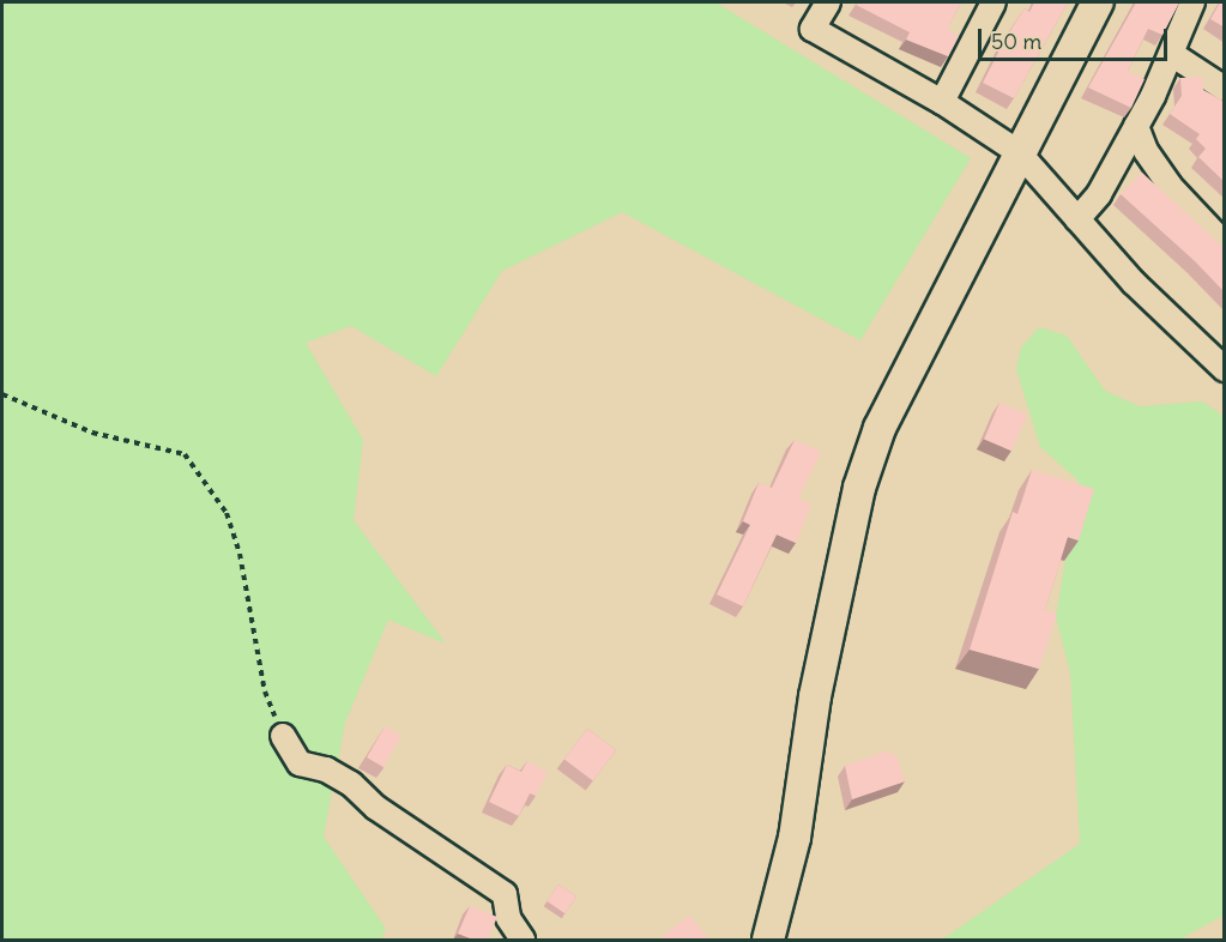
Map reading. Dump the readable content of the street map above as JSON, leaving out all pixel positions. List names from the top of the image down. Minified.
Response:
{"scale_bar":"50 m"}
